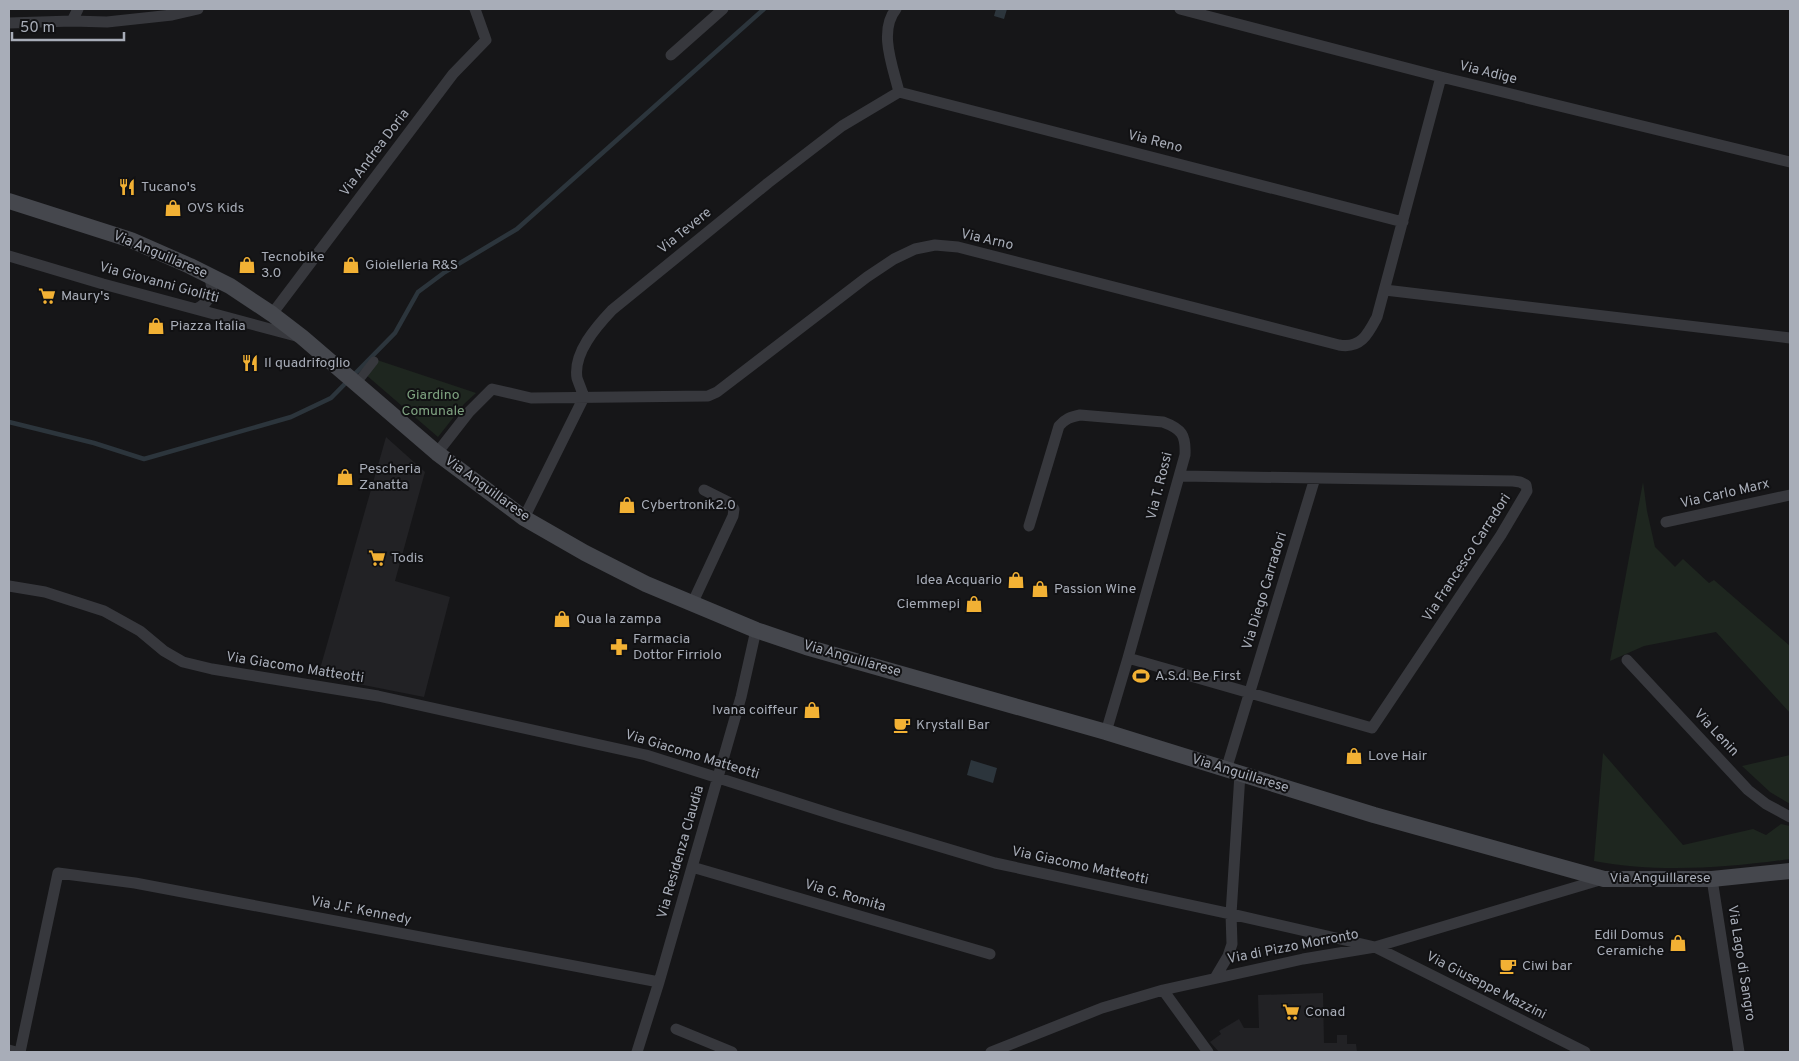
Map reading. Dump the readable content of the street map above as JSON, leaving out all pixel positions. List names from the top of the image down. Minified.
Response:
{"streets":{"main road":["Via Anguillarese"],"street":["Via Adige","Via Reno","Via Andrea Doria","Via Tevere","Via Arno","Via Giovanni Giolitti","Via T. Rossi","Via Carlo Marx","Via Francesco Carradori","Via Diego Carradori","Via Giacomo Matteotti","Via Lenin","Via Residenza Claudia","Via G. Romita","Via J.F. Kennedy","Via di Pizzo Morronto","Via Lago di Sangro","Via Giuseppe Mazzini"]},"crossings":[["Via Adige","Via Arno"],["Via Reno","Via Tevere"],["Via Reno","Via Arno"],["Via Andrea Doria","Via Anguillarese"],["Via Tevere","Via Arno"],["Via Arno","Via Anguillarese"],["Via Anguillarese","Via Giovanni Giolitti"],["Via Anguillarese","Via T. Rossi"],["Via Anguillarese","Via Diego Carradori"],["Via Anguillarese","Via Residenza Claudia"],["Via Anguillarese","Via di Pizzo Morronto"],["Via Anguillarese","Via Lago di Sangro"],["Via T. Rossi","Via Francesco Carradori"],["Via Francesco Carradori","Via Diego Carradori"],["Via Diego Carradori","Via Giacomo Matteotti"],["Via Diego Carradori","Via di Pizzo Morronto"],["Via Giacomo Matteotti","Via Residenza Claudia"],["Via Giacomo Matteotti","Via di Pizzo Morronto"],["Via Giacomo Matteotti","Via Giuseppe Mazzini"],["Via Residenza Claudia","Via G. Romita"],["Via Residenza Claudia","Via J.F. Kennedy"],["Via di Pizzo Morronto","Via Giuseppe Mazzini"]],"parks":["Giardino Comunale"],"places":{"restaurant":["Tucano's","Il quadrifoglio"],"shop":["OVS Kids","Tecnobike 3.0","Gioielleria R&S","Piazza Italia","Pescheria Zanatta","Cybertronik2.0","Idea Acquario","Passion Wine","Ciemmepi","Qua la zampa","Ivana coiffeur","Love Hair","Edil Domus Ceramiche"],"supermarket":["Maury's","Todis","Conad"],"pharmacy":["Farmacia Dottor Firriolo"],"sports":["A.S.d. Be First"],"cafe":["Krystall Bar","Ciwi bar"]},"scale_bar":"50 m"}
